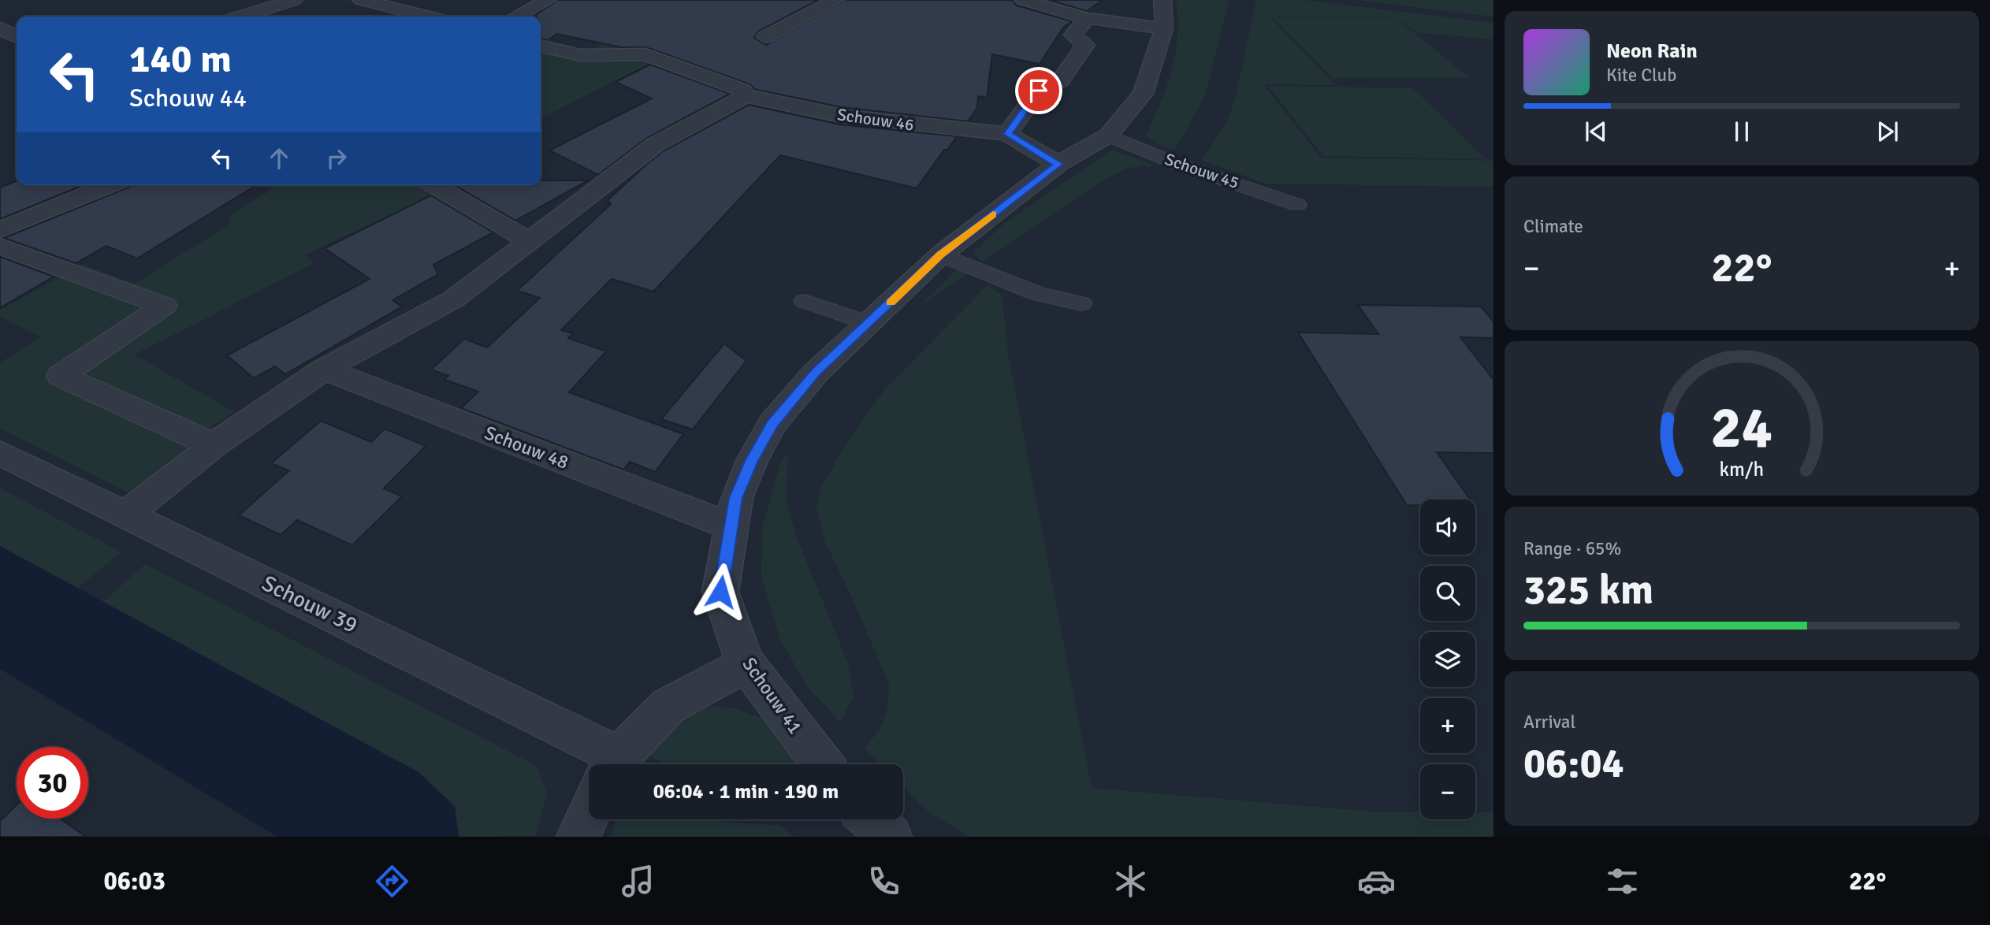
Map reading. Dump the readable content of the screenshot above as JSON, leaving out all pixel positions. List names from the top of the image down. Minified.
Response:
{"streets":{"street":["Schouw 46","Schouw 48","Schouw 39","Schouw 41"],"lane":["Schouw 45"]},"crossings":[["Schouw 45","Schouw 41"],["Schouw 48","Schouw 41"]],"page":{"turn":["140 m","Schouw 44"],"song":["Neon Rain","Kite Club"],"tile":["Climate",["Range · 65%","325 km"],["Arrival","06:04"]],"heat":["−","22°","+"],"map_buttons":["+","−"],"limit":"30","trip":"06:04 · 1 min · 190 m","tabs":["06:03","22°"],"gauge":["24","km/h"]}}
